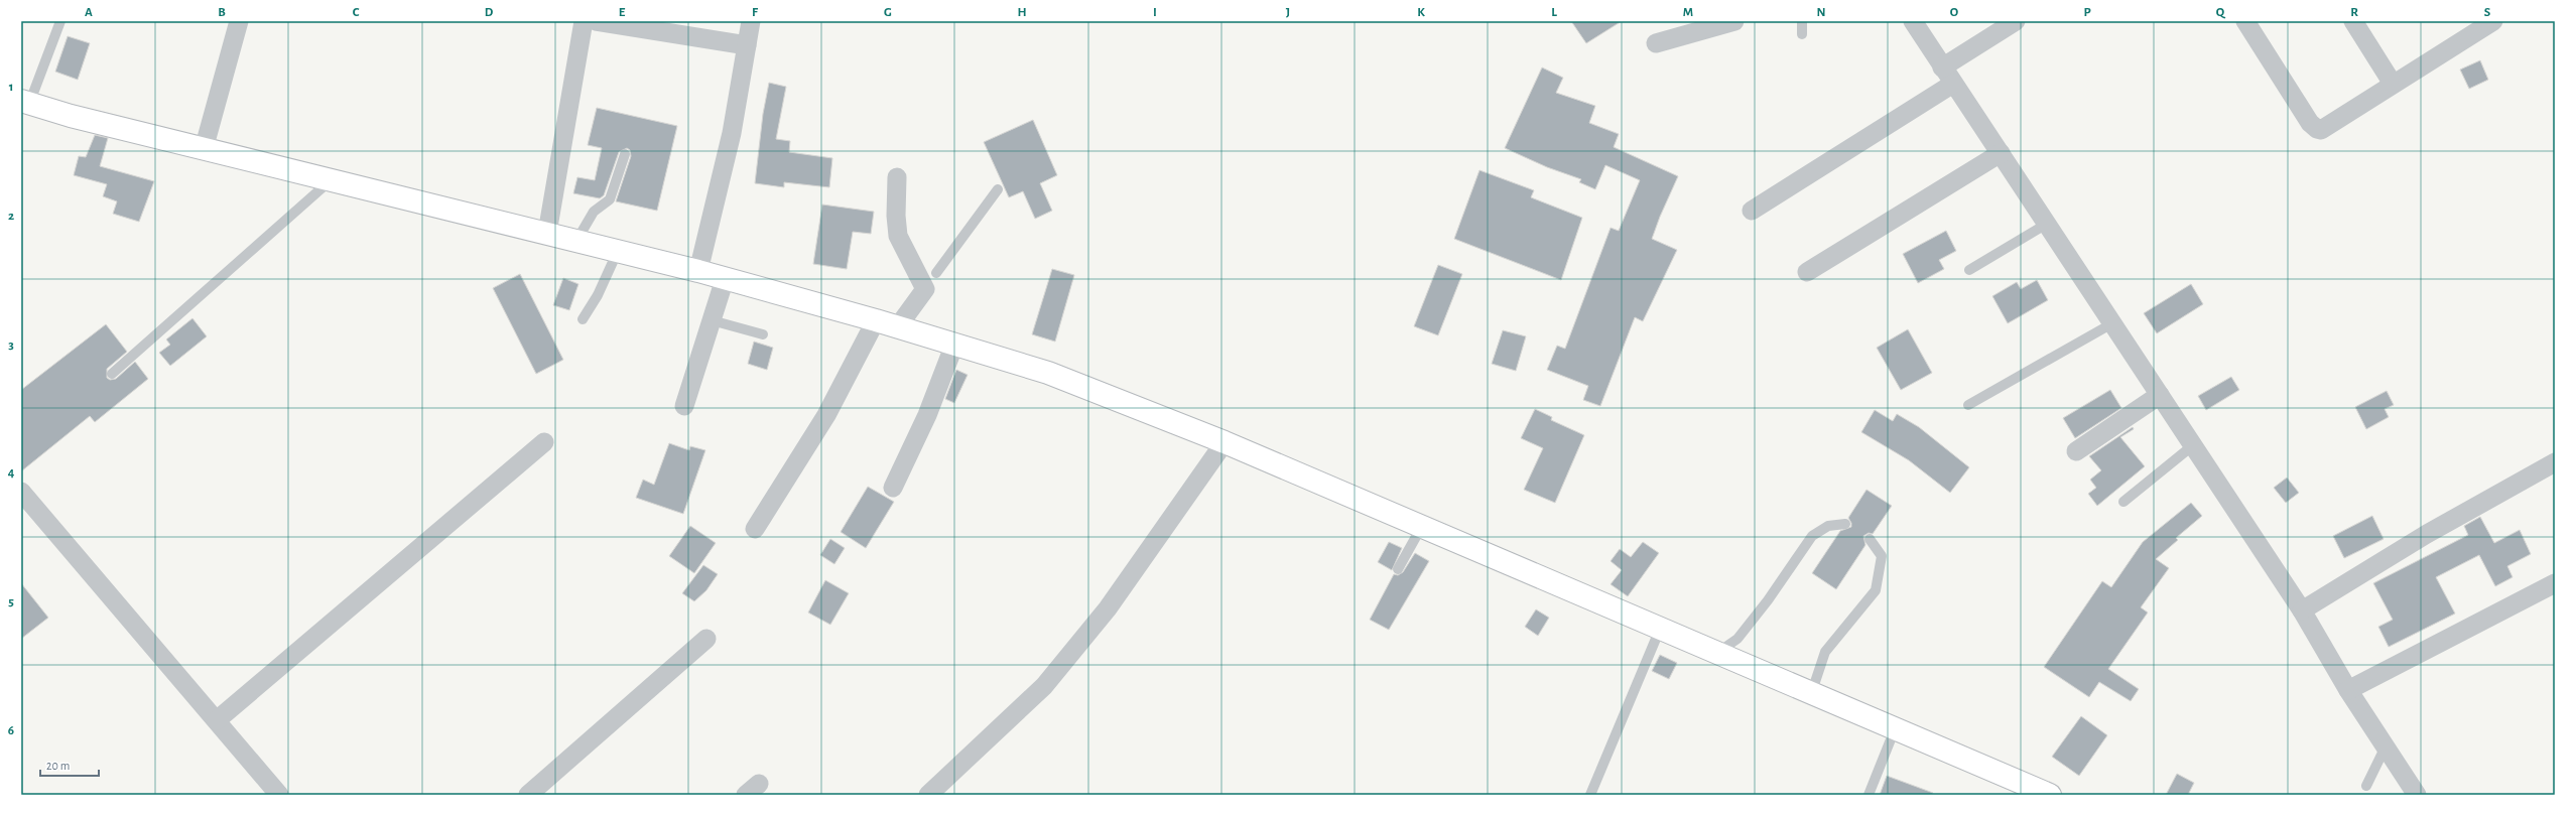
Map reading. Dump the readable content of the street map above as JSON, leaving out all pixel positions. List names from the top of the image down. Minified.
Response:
{"scale_bar":"20 m","grid":{"columns":["A","B","C","D","E","F","G","H","I","J","K","L","M","N","O","P","Q","R","S"],"rows":["1","2","3","4","5","6"]}}
